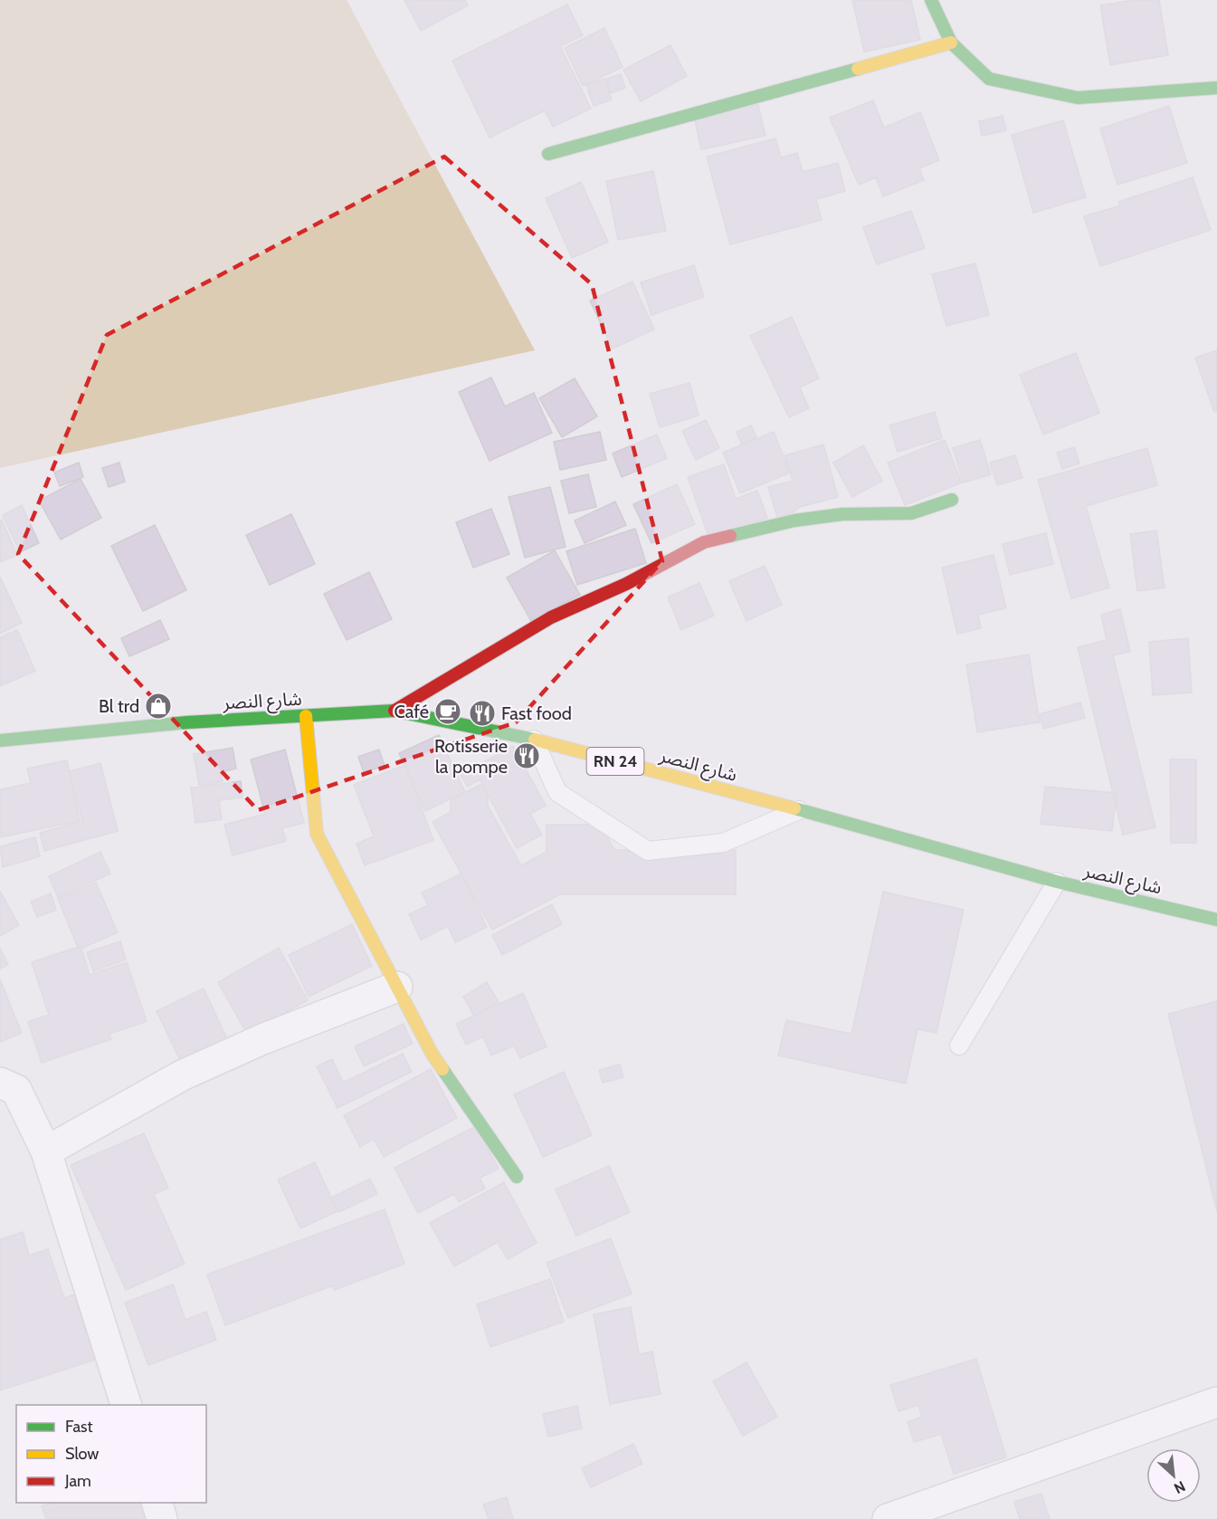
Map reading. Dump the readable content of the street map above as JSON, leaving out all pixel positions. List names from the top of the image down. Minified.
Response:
{"streets":{"street":["شارع النصر","RN 24"]},"places":{"shop":["Bl trd"],"cafe":["Café"],"restaurant":["Fast food","Rotisserie la pompe"]},"legend":["Fast","Slow","Jam"],"north":"bottom right"}
